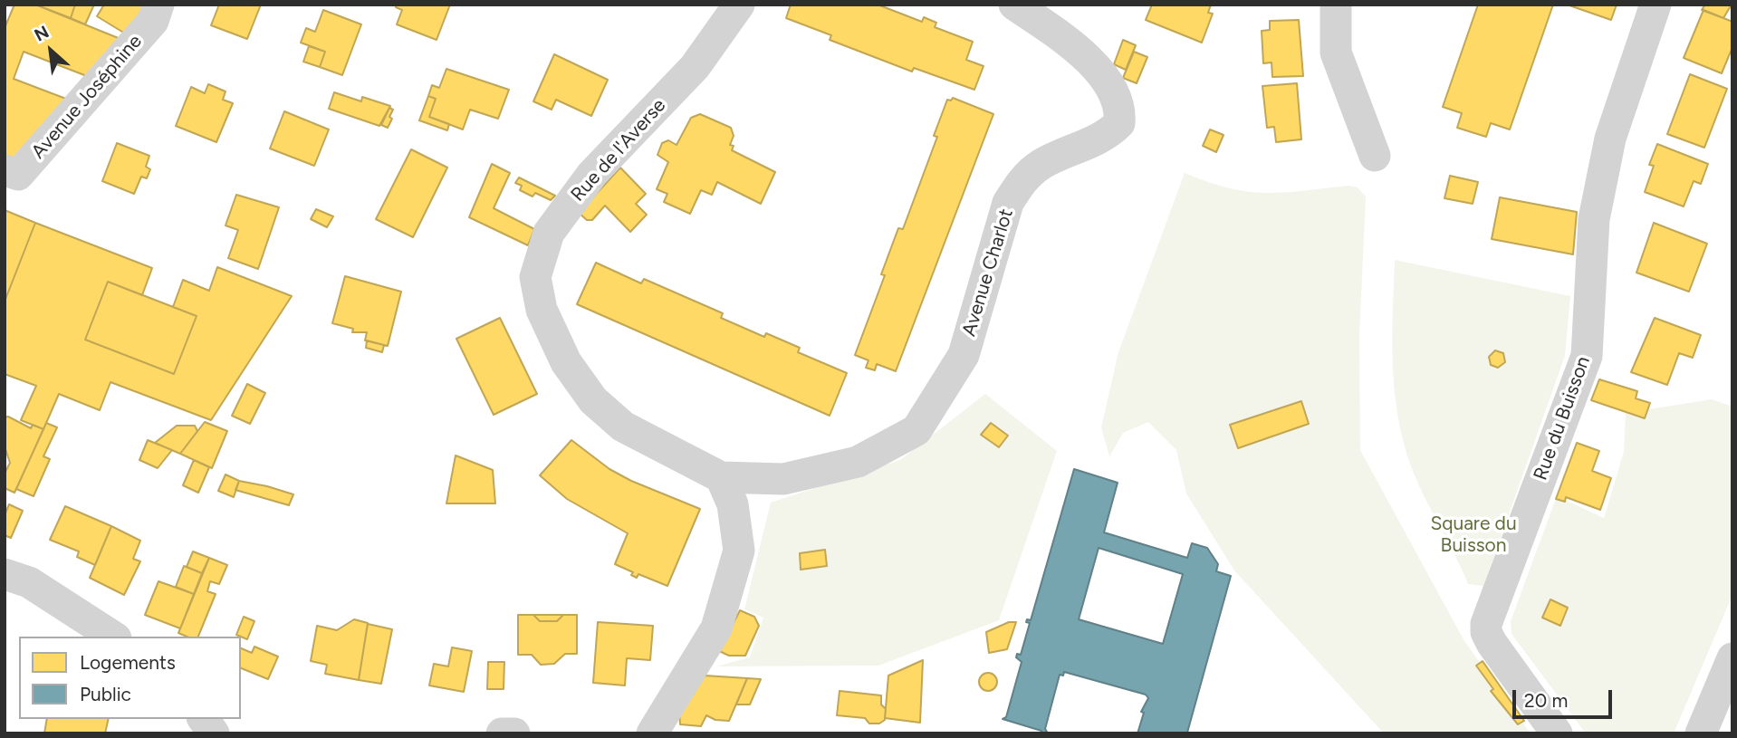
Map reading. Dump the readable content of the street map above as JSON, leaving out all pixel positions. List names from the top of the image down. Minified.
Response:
{"streets":{"street":["Avenue Joséphine","Rue de l'Averse","Avenue Charlot","Rue du Buisson"]},"crossings":[["Rue de l'Averse","Avenue Charlot"]],"parks":["Square du Buisson"],"legend":["Logements","Public"],"scale_bar":"20 m","north":"top left"}
